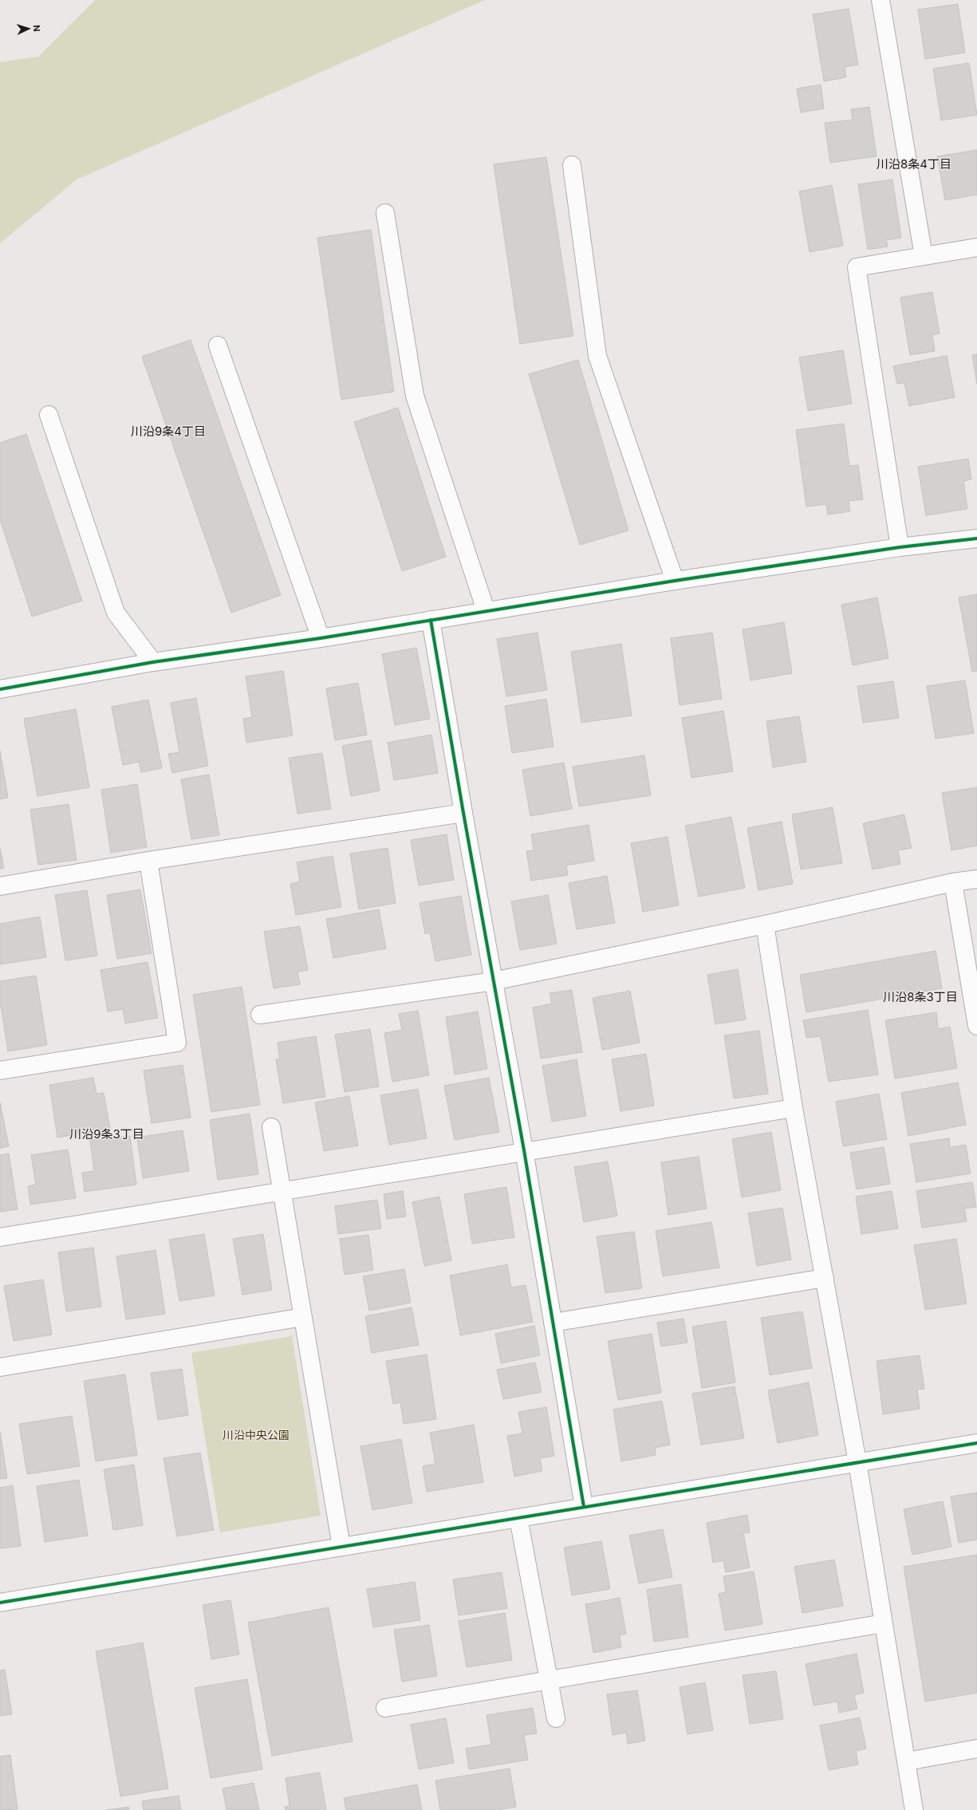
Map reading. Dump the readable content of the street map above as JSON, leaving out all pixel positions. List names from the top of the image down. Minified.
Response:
{"districts":["川沿8条4丁目","川沿9条4丁目","川沿8条3丁目","川沿9条3丁目"],"parks":["川沿中央公園"],"north":"right"}
